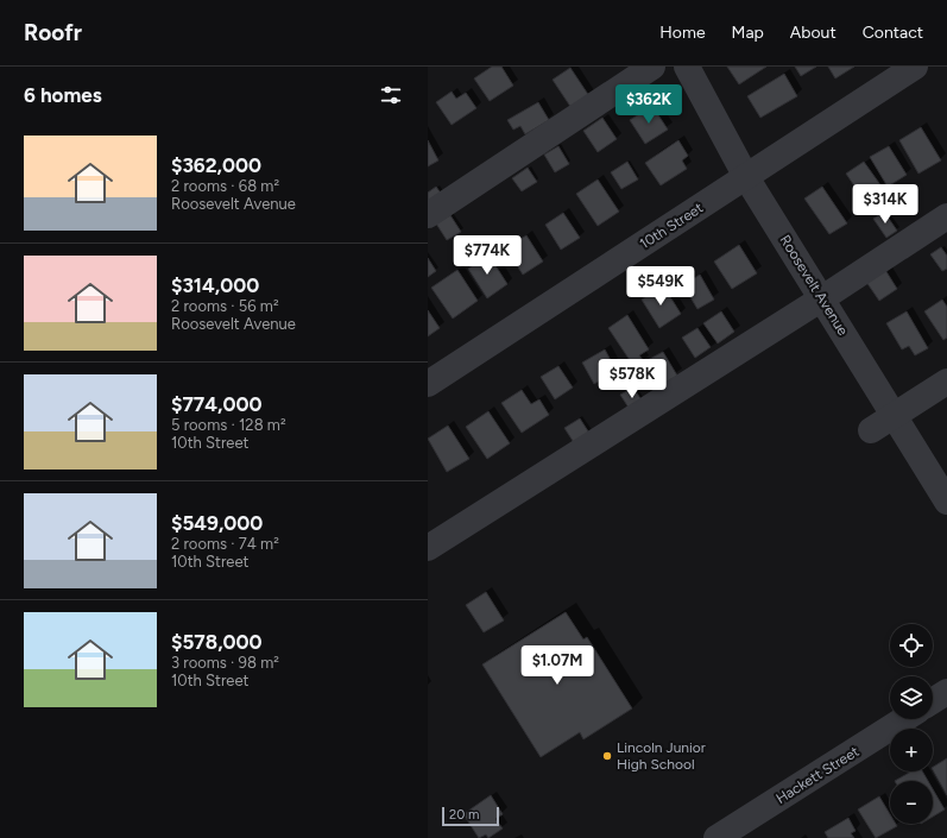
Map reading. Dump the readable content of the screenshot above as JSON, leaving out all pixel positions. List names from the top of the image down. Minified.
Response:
{"streets":{"street":["10th Street","Roosevelt Avenue","Hackett Street"]},"crossings":[["10th Street","Roosevelt Avenue"]],"places":["Lincoln Junior High School"],"scale_bar":"20 m","page":{"header":"Roofr","nav":["Home","Map","About","Contact"],"heading":"6 homes","price":["$362K","$314K","$774K","$549K","$578K","$1.07M"],"list":[{"name":"$362,000","note":"2 rooms · 68 m² · Roosevelt Avenue"},{"name":"$314,000","note":"2 rooms · 56 m² · Roosevelt Avenue"},{"name":"$774,000","note":"5 rooms · 128 m² · 10th Street"},{"name":"$549,000","note":"2 rooms · 74 m² · 10th Street"},{"name":"$578,000","note":"3 rooms · 98 m² · 10th Street"}],"map_buttons":["+","−"],"scale":"20 m"}}
